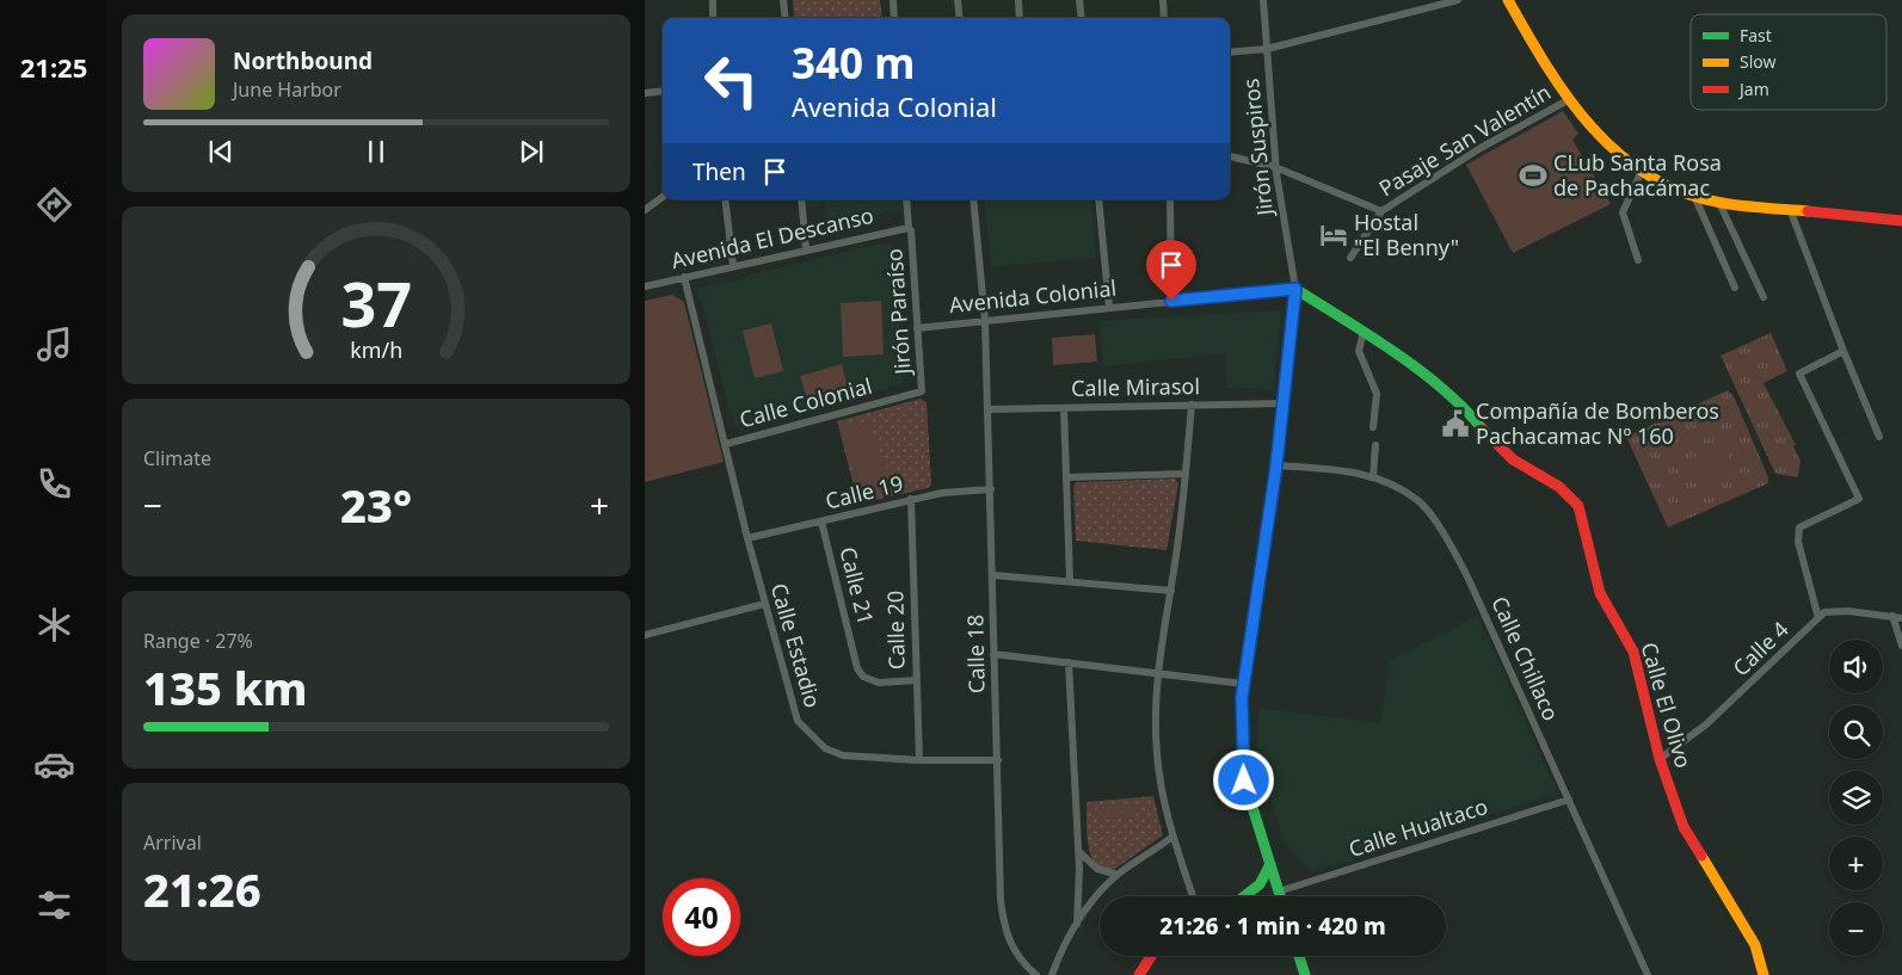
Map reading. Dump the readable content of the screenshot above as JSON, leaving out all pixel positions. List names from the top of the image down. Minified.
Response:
{"streets":{"street":["Pasaje San Valentín","Jirón Suspiros","Avenida El Descanso","Avenida Colonial","Jirón Paraíso","Calle Mirasol","Calle Colonial","Calle 19","Calle 21","Calle 20","Calle Estadio","Calle 4","Calle 18","Calle Chillaco","Calle El Olivo","Calle Hualtaco"]},"crossings":[["Pasaje San Valentín","Jirón Suspiros"],["Jirón Suspiros","Avenida Colonial"],["Jirón Suspiros","Calle El Olivo"],["Avenida El Descanso","Jirón Paraíso"],["Avenida El Descanso","Calle Colonial"],["Avenida Colonial","Jirón Paraíso"],["Avenida Colonial","Calle 18"],["Avenida Colonial","Calle El Olivo"],["Jirón Paraíso","Calle Colonial"],["Calle Mirasol","Calle 18"],["Calle Colonial","Calle Estadio"],["Calle 19","Calle 21"],["Calle 19","Calle 20"],["Calle 19","Calle Estadio"],["Calle 19","Calle 18"],["Calle 21","Calle 20"],["Calle 20","Calle Estadio"],["Calle Estadio","Calle 18"],["Calle 4","Calle El Olivo"],["Calle Chillaco","Calle Hualtaco"]],"places":{"sports":["CLub Santa Rosa de Pachacámac"],"hotel":["Hostal \"El Benny\""],"public building":["Compañía de Bomberos Pachacamac Nº 160"]},"legend":["Fast","Slow","Jam"],"page":{"tabs":"21:25","turn":["340 m","Avenida Colonial"],"song":["Northbound","June Harbor"],"then":"Then","tile":["Climate",["Range · 27%","135 km"],["Arrival","21:26"]],"heat":["−","23°","+"],"map_buttons":["+","−"],"limit":"40","trip":"21:26 · 1 min · 420 m","gauge":["37","km/h"]}}
